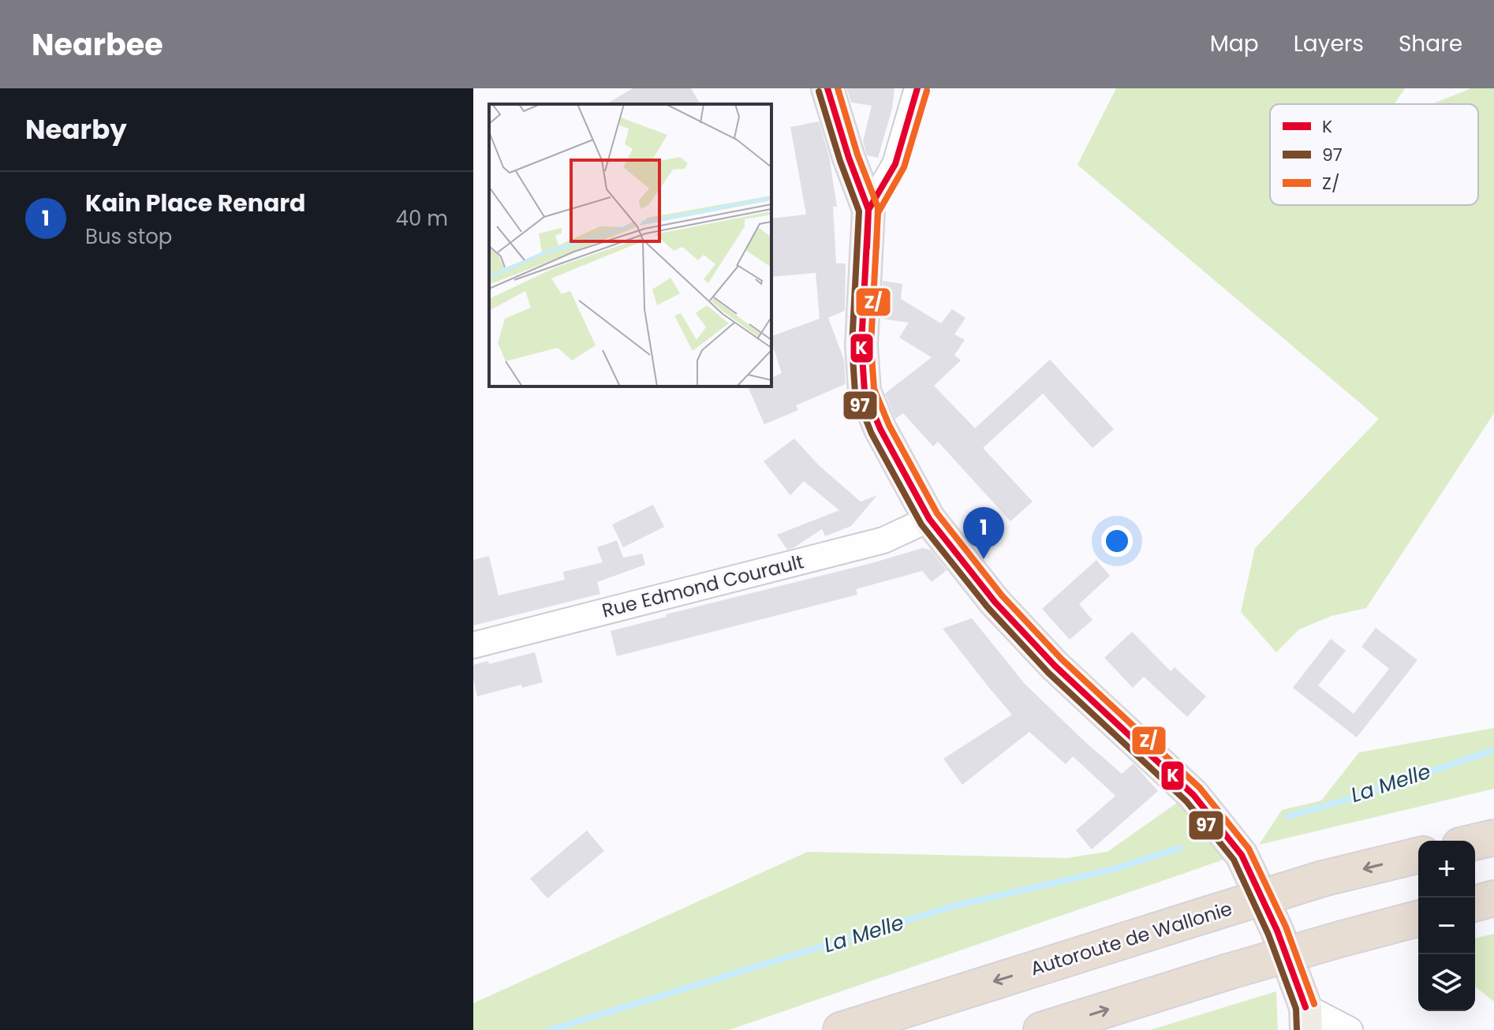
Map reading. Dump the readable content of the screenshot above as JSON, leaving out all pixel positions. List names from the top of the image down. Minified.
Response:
{"streets":{"highway":["Autoroute de Wallonie"],"street":["Rue Edmond Courault"]},"water":["La Melle"],"lines":["transit line K","transit line Z/","transit line 97"],"legend":["K","97","Z/"],"page":{"header":"Nearbee","nav":["Map","Layers","Share"],"heading":"Nearby","list":[{"mark":"1","name":"Kain Place Renard","note":"Bus stop","value":"40 m"}],"pins":"1","map_buttons":["+","−"]}}
